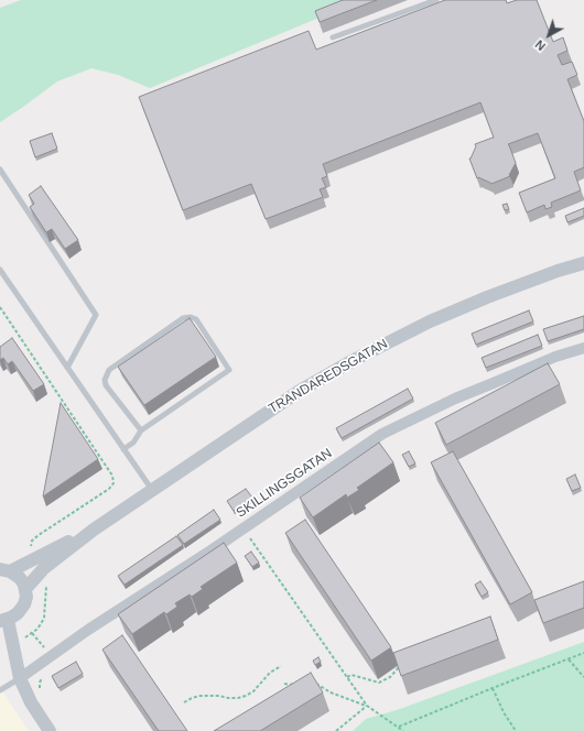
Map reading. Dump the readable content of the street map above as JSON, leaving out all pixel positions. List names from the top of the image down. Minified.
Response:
{"streets":{"street":["TRANDAREDSGATAN","SKILLINGSGATAN"]},"north":"bottom left"}
